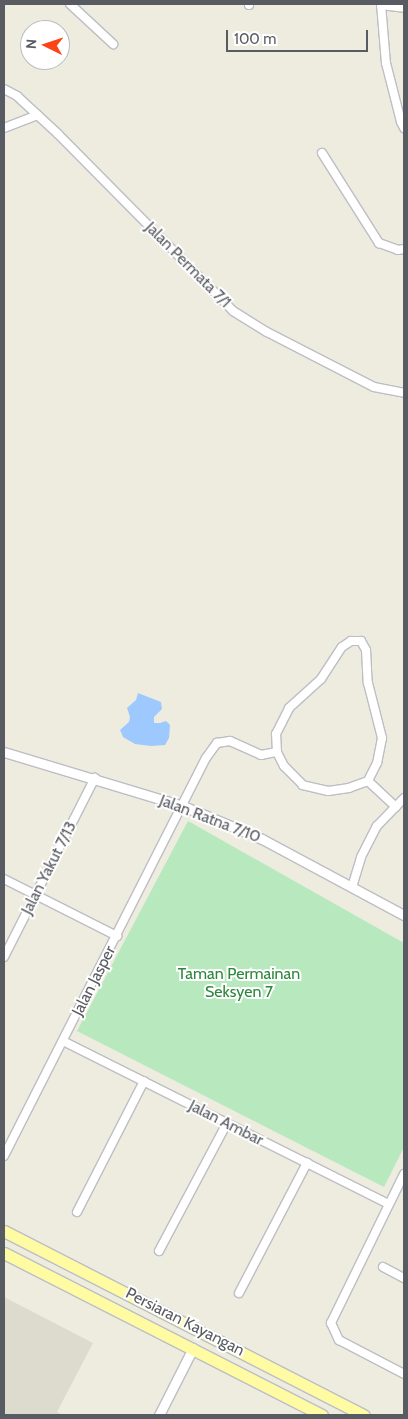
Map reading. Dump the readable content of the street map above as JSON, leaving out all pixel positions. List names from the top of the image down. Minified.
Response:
{"streets":{"main road":["Persiaran Kayangan"],"street":["Jalan Permata 7/1","Jalan Ratna 7/10","Jalan Yakut 7/13","Jalan Jasper","Jalan Ambar"]},"crossings":[["Jalan Ratna 7/10","Jalan Yakut 7/13"],["Jalan Ratna 7/10","Jalan Jasper"],["Jalan Jasper","Jalan Ambar"]],"parks":["Taman Permainan Seksyen 7"],"scale_bar":"100 m","north":"left"}
